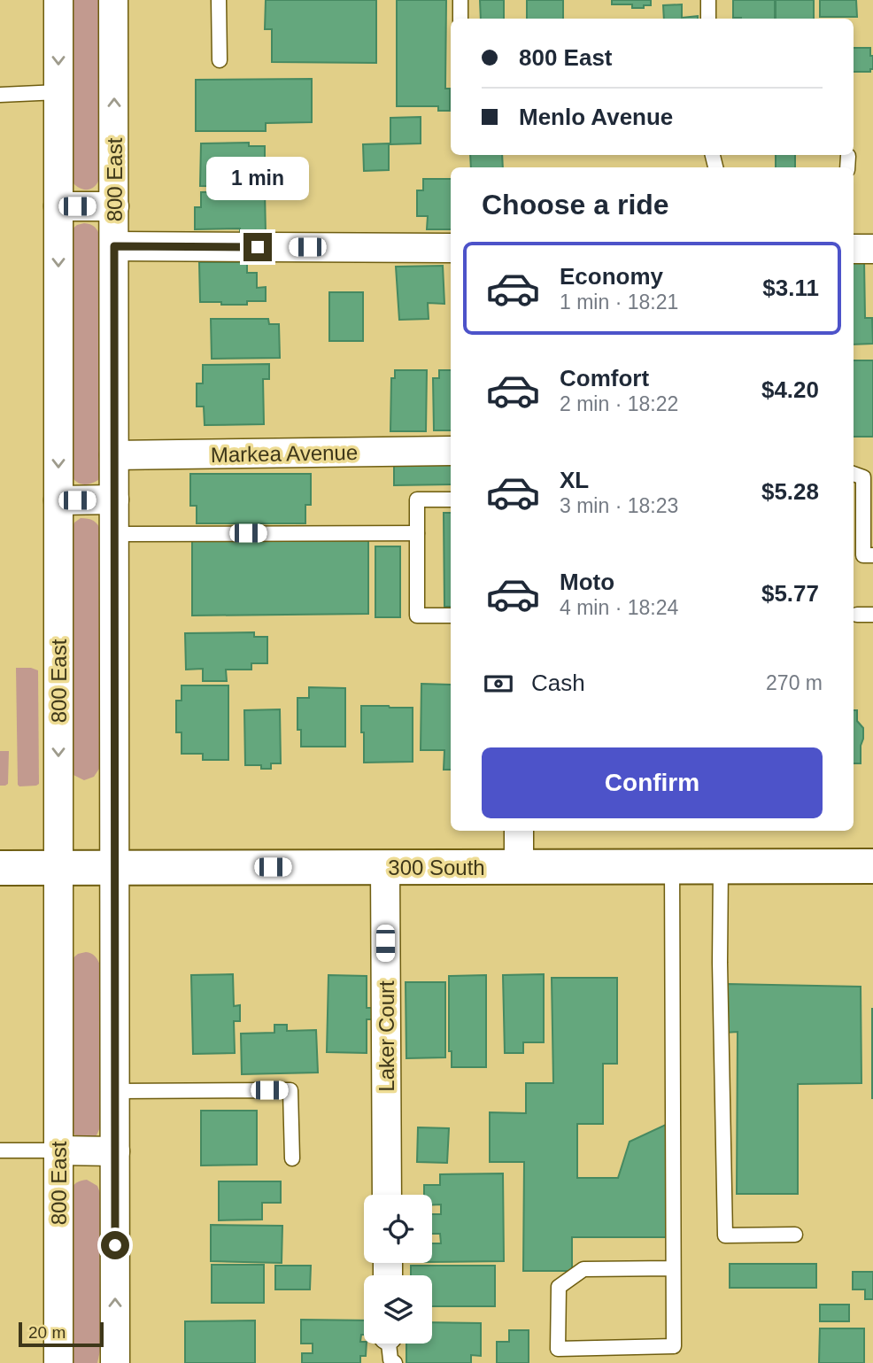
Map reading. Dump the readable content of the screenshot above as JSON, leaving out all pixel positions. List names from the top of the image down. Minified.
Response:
{"streets":{"street":["800 East","Markea Avenue","300 South","Laker Court"]},"crossings":[["800 East","Markea Avenue"],["800 East","300 South"],["300 South","Laker Court"]],"scale_bar":"20 m","page":{"banner":["800 East","Menlo Avenue"],"bubble":"1 min","heading":"Choose a ride","list":[{"name":"Economy","note":"1 min · 18:21","value":"$3.11"},{"name":"Comfort","note":"2 min · 18:22","value":"$4.20"},{"name":"XL","note":"3 min · 18:23","value":"$5.28"},{"name":"Moto","note":"4 min · 18:24","value":"$5.77"}],"pay":["Cash","270 m"],"buttons":"Confirm","scale":"20 m"}}
